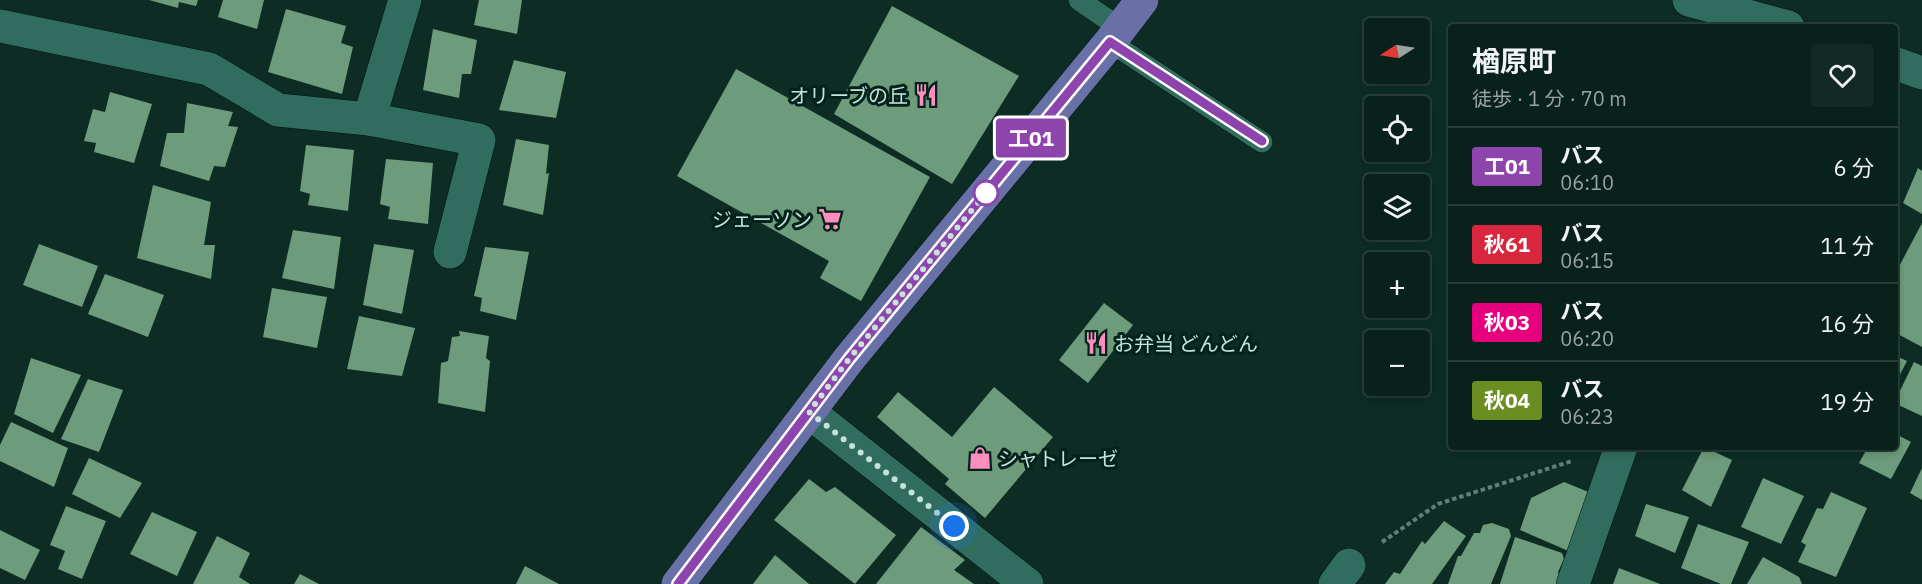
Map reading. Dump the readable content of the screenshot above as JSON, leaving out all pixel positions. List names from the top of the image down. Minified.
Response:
{"places":{"restaurant":["オリーブの丘","お弁当 どんどん"],"supermarket":["ジェーソン"],"shop":["シャトレーゼ"]},"lines":["bus line 工01"],"north":"left","page":{"on_map":"工01","map_buttons":["+","−"],"heading":["楢原町","徒歩 · 1 分 · 70 m"],"list":[{"mark":"工01","name":"バス","note":"06:10","value":"6 分"},{"mark":"秋61","name":"バス","note":"06:15","value":"11 分"},{"mark":"秋03","name":"バス","note":"06:20","value":"16 分"},{"mark":"秋04","name":"バス","note":"06:23","value":"19 分"}]}}
